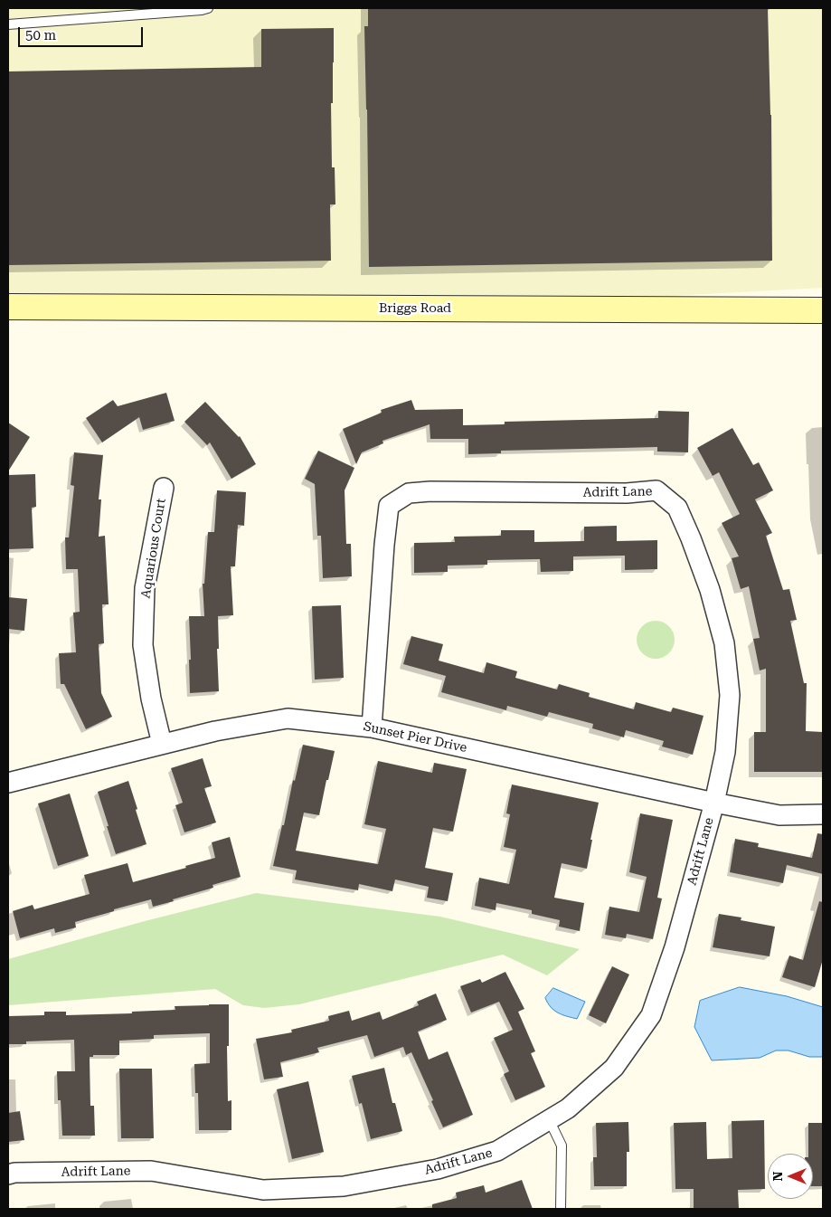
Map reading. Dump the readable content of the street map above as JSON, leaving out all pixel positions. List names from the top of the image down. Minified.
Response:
{"streets":{"main road":["Briggs Road"],"street":["Adrift Lane","Aquarious Court","Sunset Pier Drive"]},"crossings":[["Adrift Lane","Sunset Pier Drive"],["Aquarious Court","Sunset Pier Drive"]],"scale_bar":"50 m","north":"left"}
